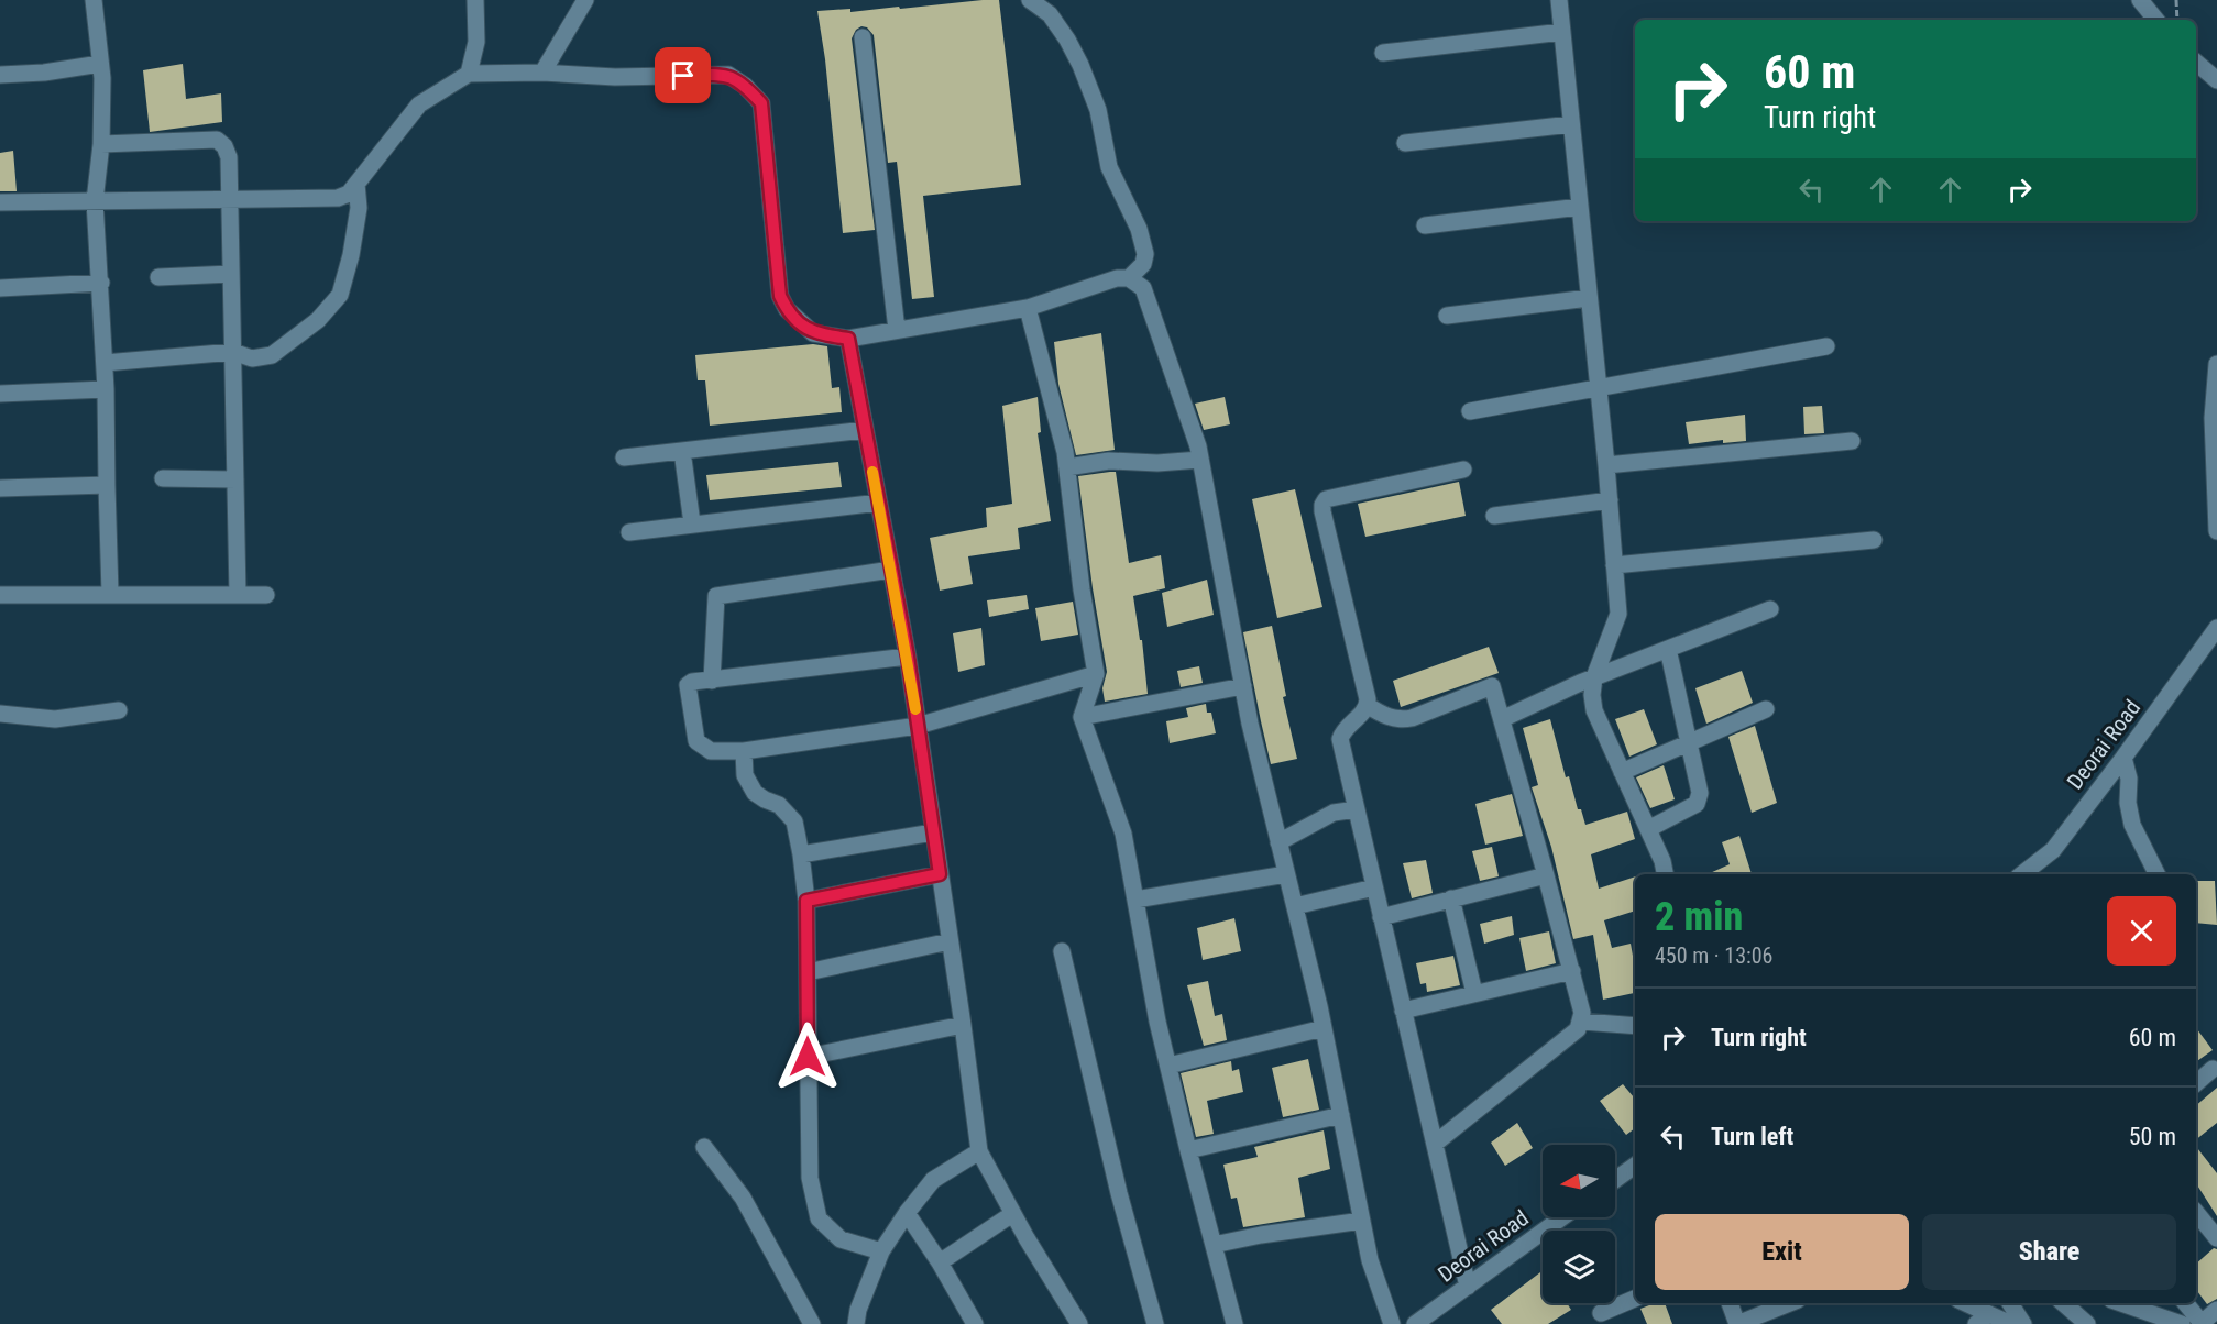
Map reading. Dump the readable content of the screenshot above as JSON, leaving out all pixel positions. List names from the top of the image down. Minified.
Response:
{"streets":{"street":["Deorai Road"]},"north":"left","page":{"turn":["60 m","Turn right"],"heading":["2 min","450 m · 13:06"],"list":[{"name":"Turn right","value":"60 m"},{"name":"Turn left","value":"50 m"}],"buttons":["Exit","Share"]}}
